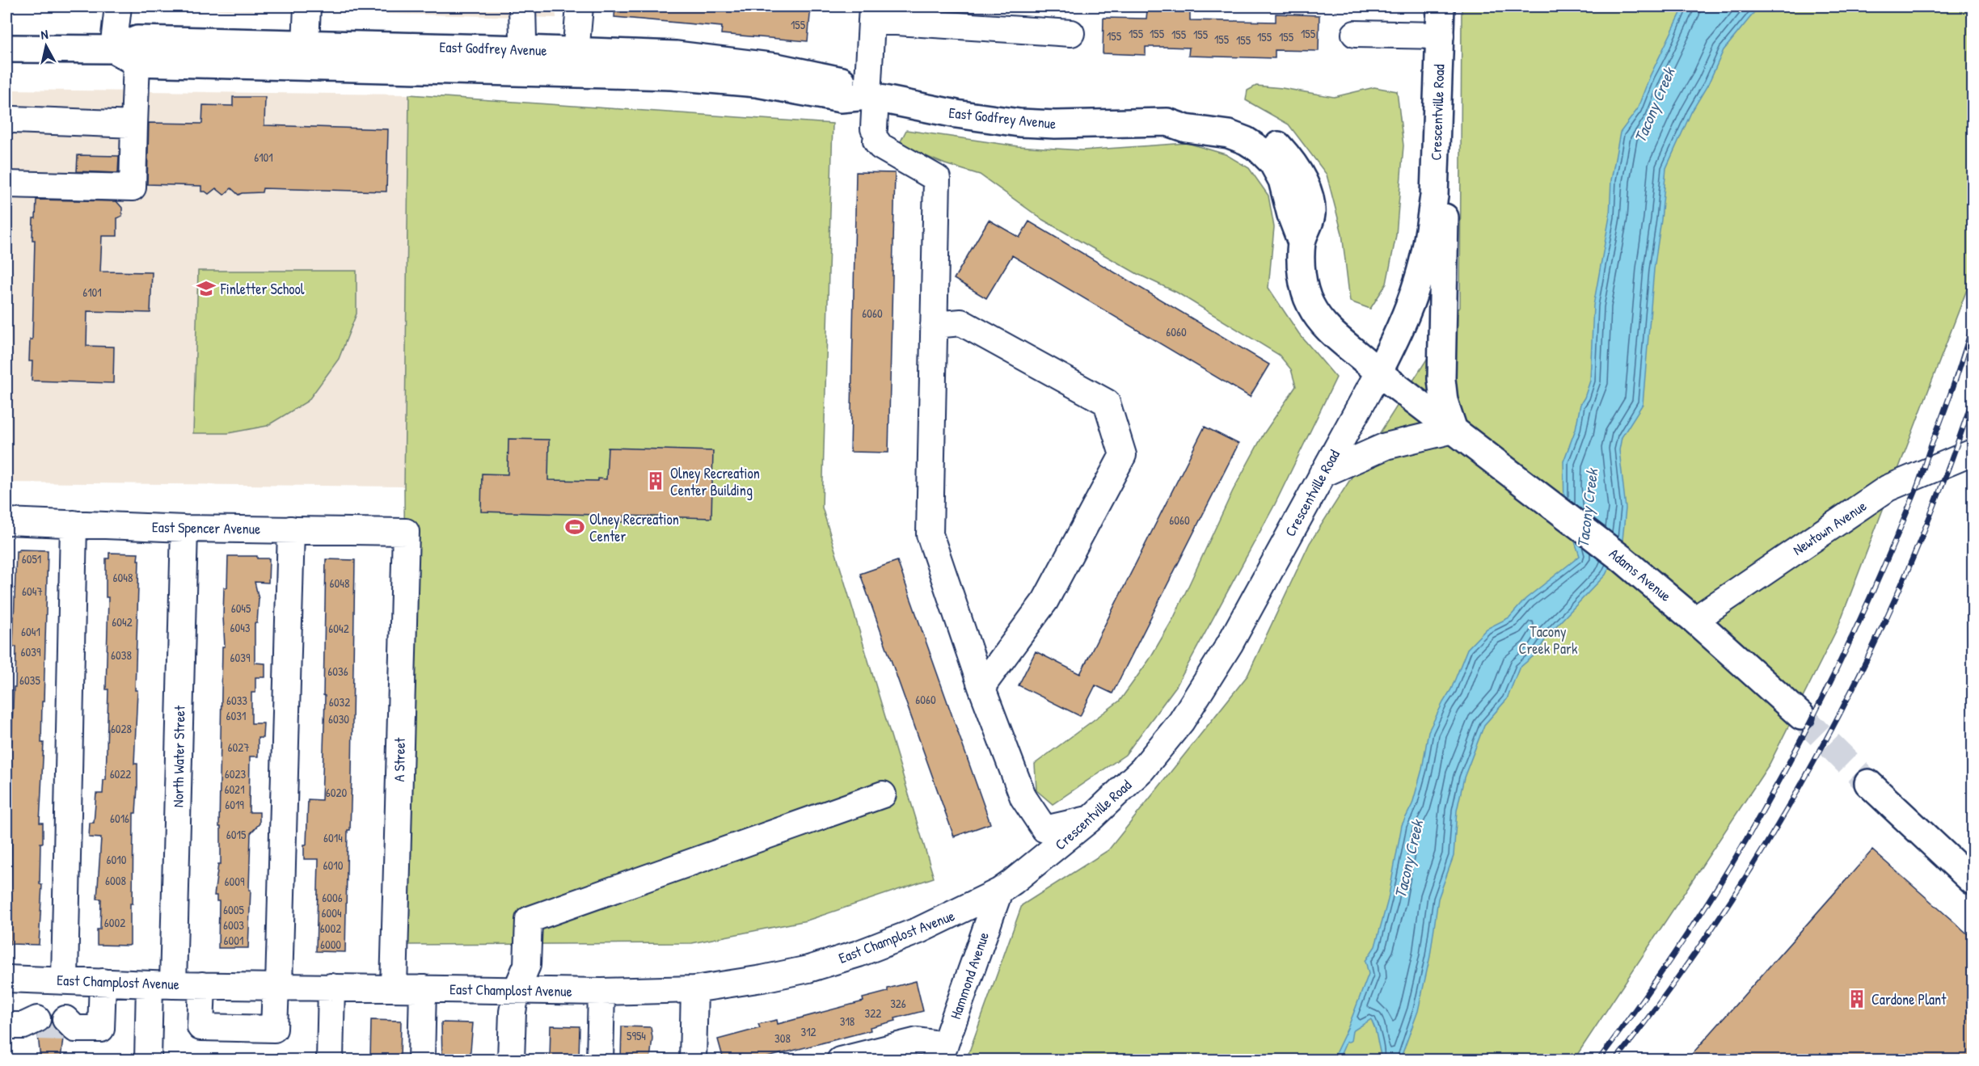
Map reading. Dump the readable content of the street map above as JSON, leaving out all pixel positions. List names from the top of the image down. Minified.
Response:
{"streets":{"main road":["East Godfrey Avenue","Crescentville Road","Adams Avenue"],"street":["East Spencer Avenue","Newtown Avenue","North Water Street","A Street","East Champlost Avenue","Hammond Avenue"]},"crossings":[["East Godfrey Avenue","Crescentville Road"],["East Godfrey Avenue","Adams Avenue"],["Crescentville Road","Adams Avenue"],["Crescentville Road","East Champlost Avenue"],["Crescentville Road","Hammond Avenue"],["East Spencer Avenue","North Water Street"],["East Spencer Avenue","A Street"],["Newtown Avenue","Adams Avenue"],["North Water Street","East Champlost Avenue"],["A Street","East Champlost Avenue"],["East Champlost Avenue","Hammond Avenue"]],"water":["Tacony Creek"],"parks":["Tacony Creek Park"],"places":{"school or university":["Finletter School"],"building":["Olney Recreation Center Building","Cardone Plant"],"sports":["Olney Recreation Center"]},"house_numbers":["155","155","155","155","155","155","155","155","155","155","155","6101","6101","6060","6060","6060","6051","6048","6048","6047","6045","6042","6043","6042","6041","6039","6038","6039","6036","6035","6060","6033","6032","6031","6030","6028","6027","6022","6023","6021","6020","6019","6016","6015","6014","6010","6010","6008","6009","6006","6005","6004","6002","6003","6002","6001","6000","326","322","318","312","5954","308"],"north":"top"}
